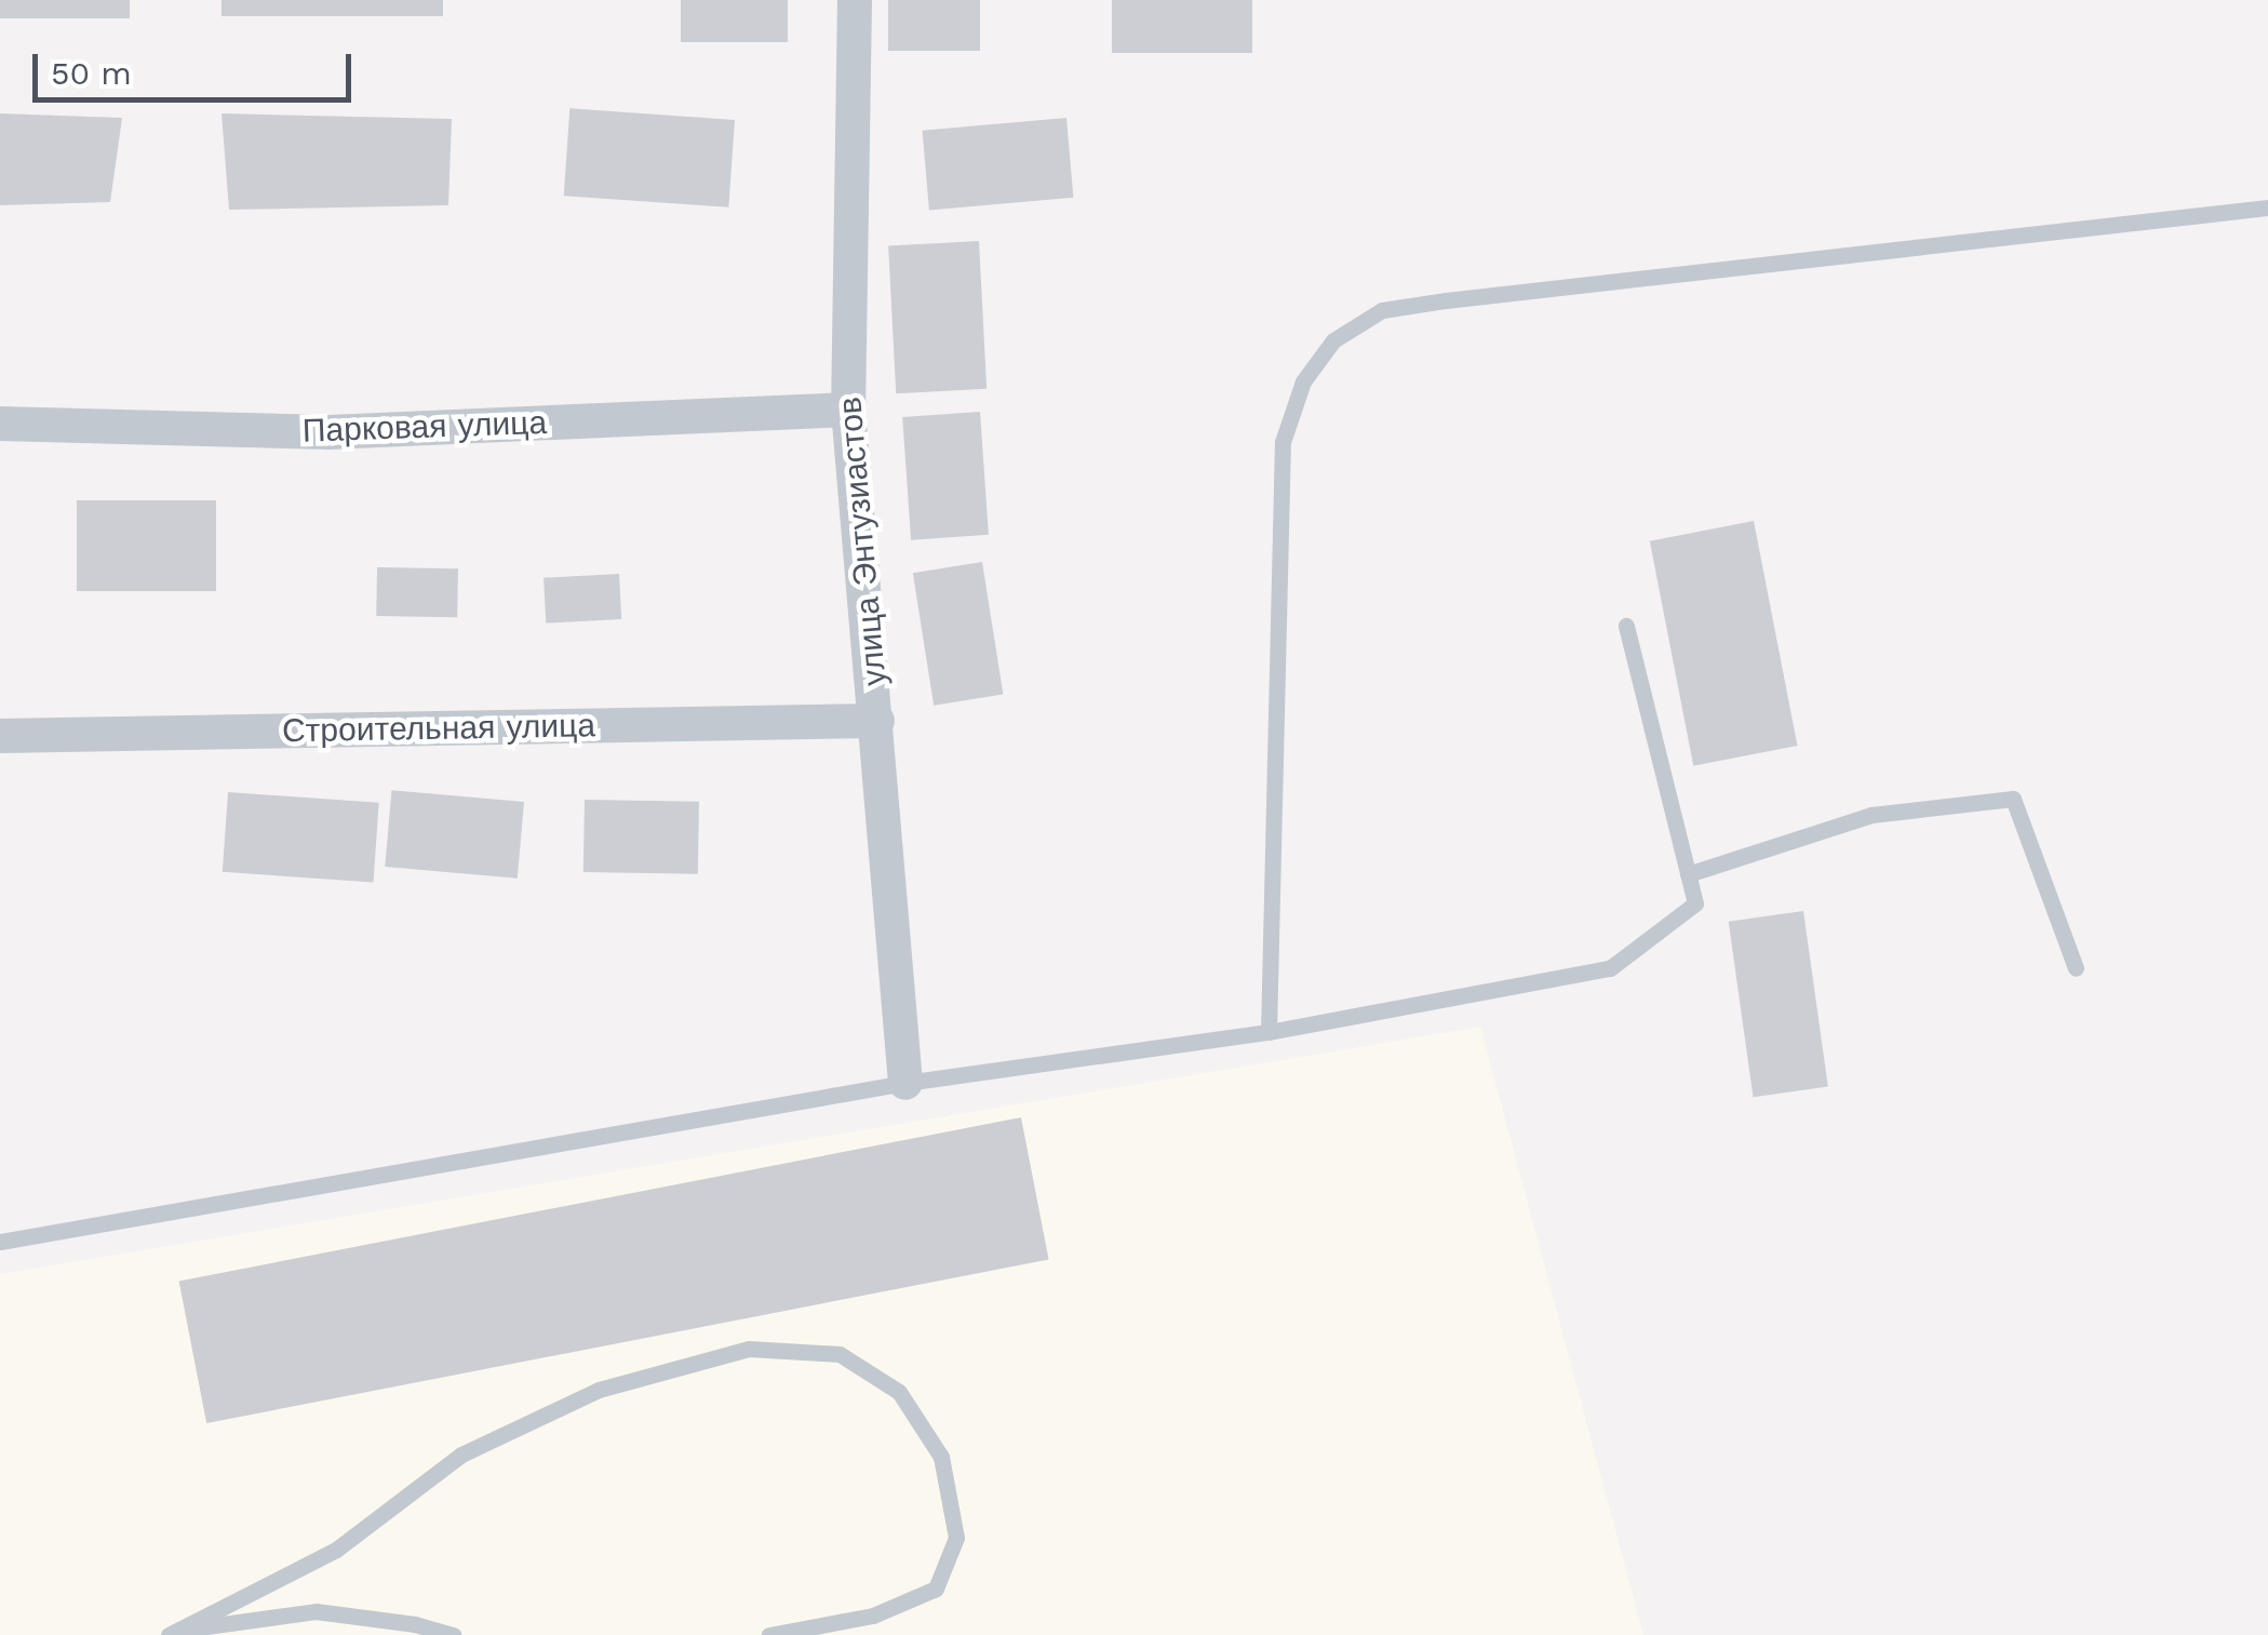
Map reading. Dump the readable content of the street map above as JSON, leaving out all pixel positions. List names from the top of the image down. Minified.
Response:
{"streets":{"street":["Парковая улица","улица Энтузиастов","Строительная улица"]},"crossings":[["Парковая улица","улица Энтузиастов"],["улица Энтузиастов","Строительная улица"]],"scale_bar":"50 m"}
